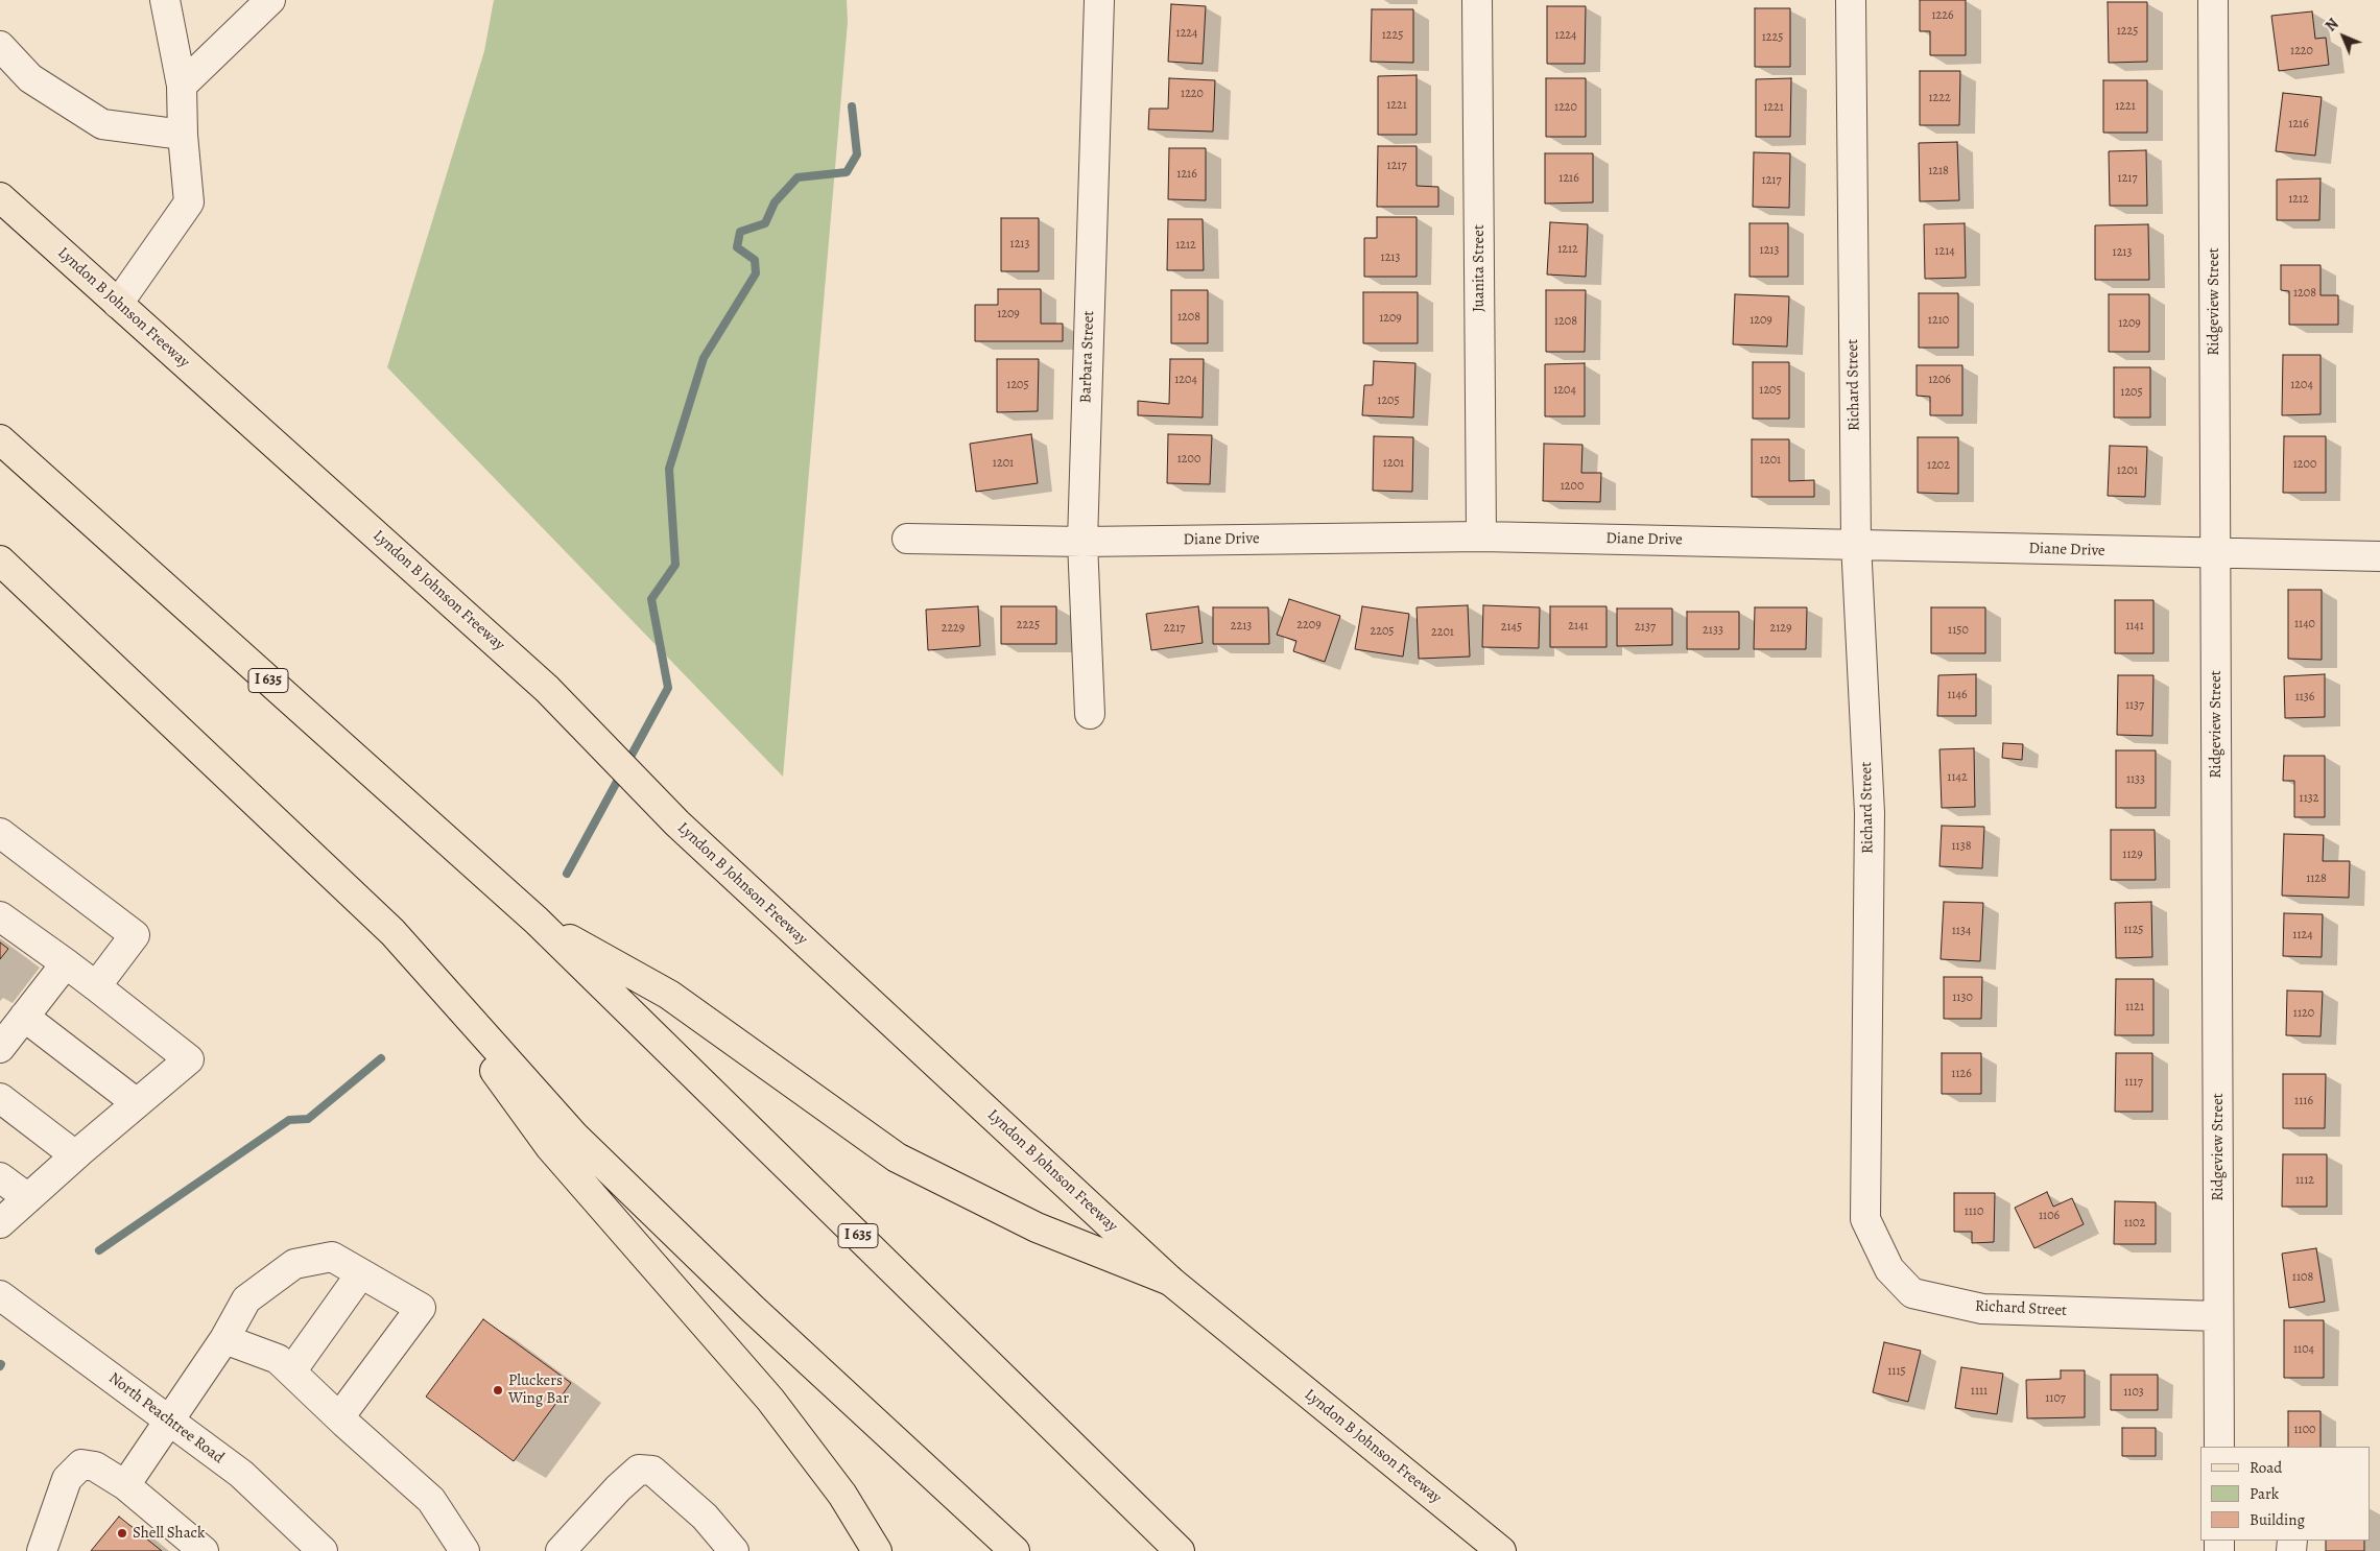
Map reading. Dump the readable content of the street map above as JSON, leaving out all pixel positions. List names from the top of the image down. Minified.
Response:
{"streets":{"main road":["Lyndon B Johnson Freeway","I 635"],"street":["Juanita Street","Ridgeview Street","Barbara Street","Richard Street","Diane Drive","North Peachtree Road"]},"crossings":[["Juanita Street","Diane Drive"],["Ridgeview Street","Richard Street"],["Ridgeview Street","Diane Drive"],["Barbara Street","Diane Drive"],["Richard Street","Diane Drive"]],"places":["Pluckers Wing Bar","Shell Shack"],"house_numbers":["1226","1225","1224","1225","1224","1225","1220","1220","1222","1221","1221","1220","1221","1216","1217","1218","1216","1216","1217","1217","1212","1213","1212","1212","1213","1214","1213","1213","1208","1209","1208","1209","1209","1210","1208","1209","1204","1206","1205","1204","1204","1205","1205","1205","1200","1201","1201","1201","1200","1202","1201","1200","1140","2225","2209","2213","2141","1141","2145","2137","2229","2217","2129","2133","1150","2205","2201","1146","1136","1137","1142","1133","1132","1138","1129","1128","1125","1134","1124","1130","1121","1120","1126","1117","1116","1112","1110","1106","1102","1108","1104","1115","1111","1103","1107","1100"],"legend":["Road","Park","Building"],"north":"top left"}
